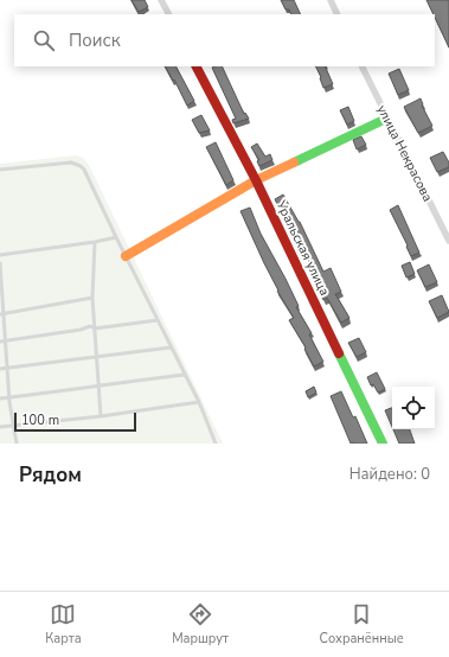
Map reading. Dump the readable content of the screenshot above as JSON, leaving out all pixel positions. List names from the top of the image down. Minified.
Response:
{"streets":{"street":["улица Некрасова","Уральская улица"]},"scale_bar":"100 m","page":{"search":"Поиск","scale":"100 m","heading":["Рядом","Найдено: 0"],"nav":["Карта","Маршрут","Сохранённые"]}}
